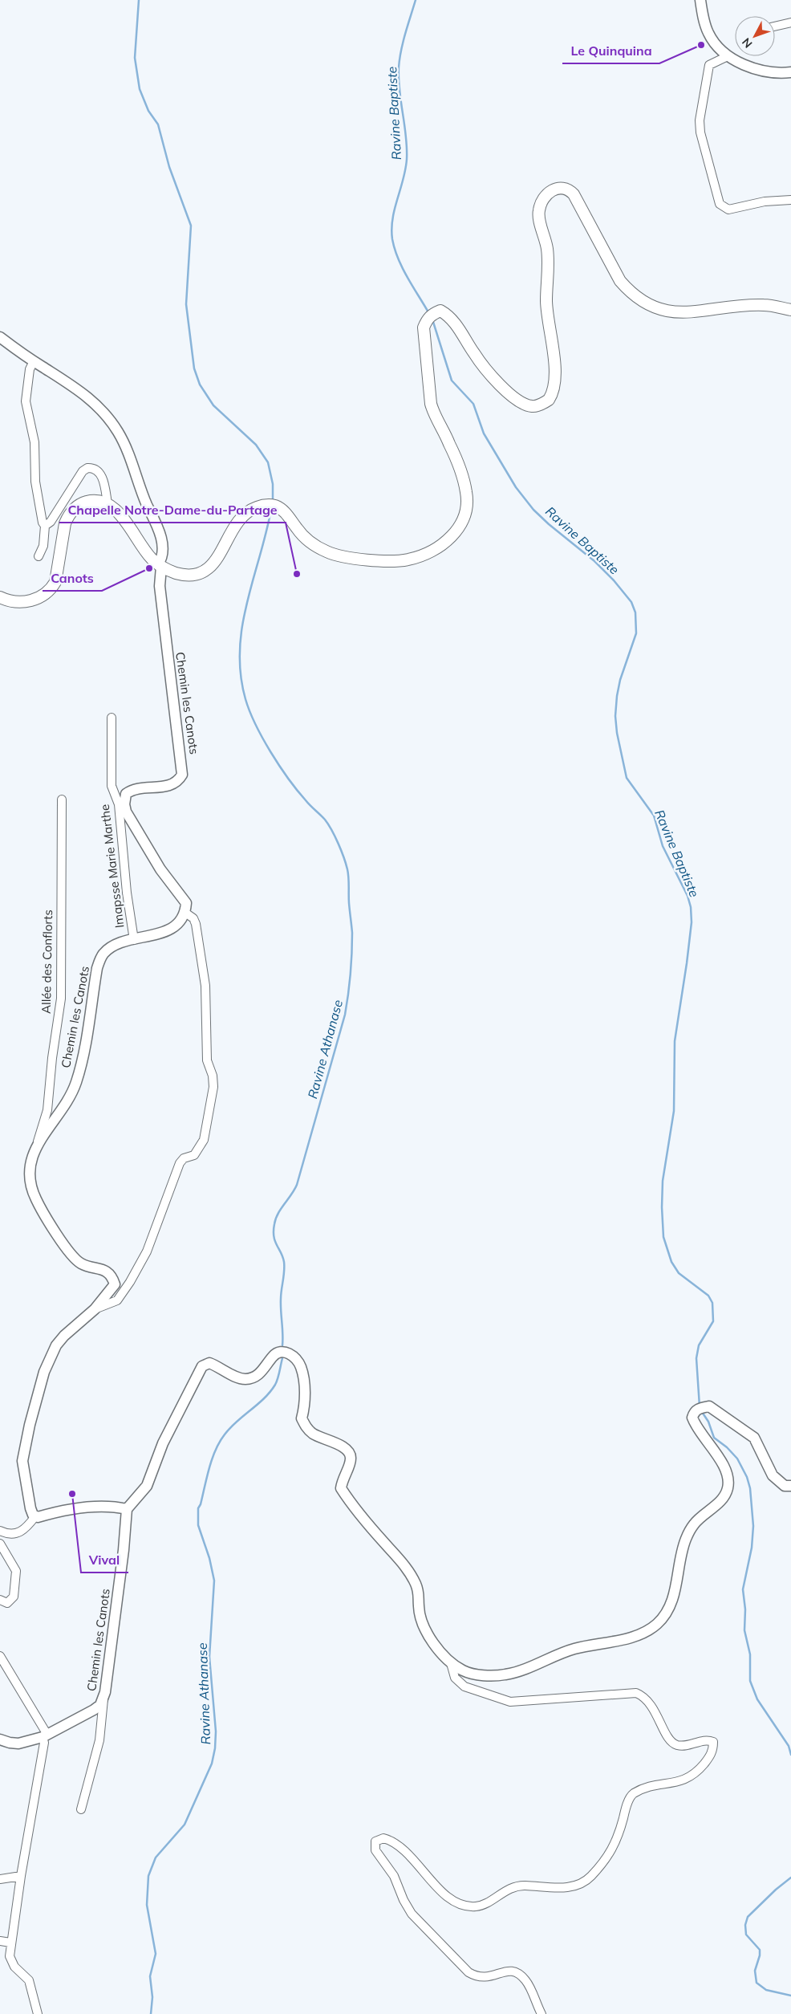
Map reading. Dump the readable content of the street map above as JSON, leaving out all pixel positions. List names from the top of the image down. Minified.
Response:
{"streets":{"street":["Chemin les Canots","Imapsse Marie Marthe","Allée des Conflorts"]},"crossings":[["Chemin les Canots","Imapsse Marie Marthe"],["Chemin les Canots","Allée des Conflorts"]],"water":["Ravine Baptiste","Ravine Athanase"],"places":["Le Quinquina","Canots","Chapelle Notre-Dame-du-Partage","Vival"],"north":"bottom left"}
